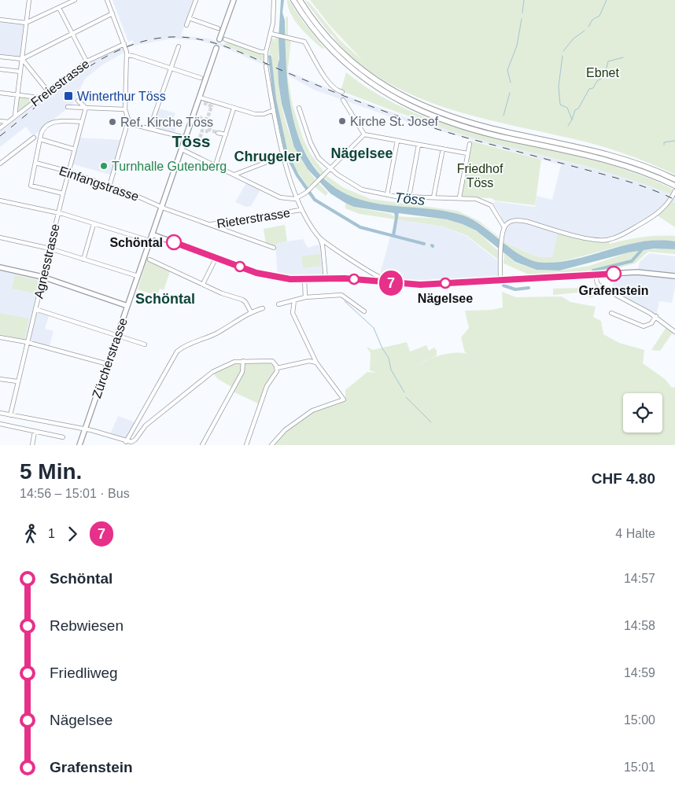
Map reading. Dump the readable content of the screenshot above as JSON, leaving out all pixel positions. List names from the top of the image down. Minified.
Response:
{"streets":{"main road":["Zürcherstrasse"],"street":["Freiestrasse","Einfangstrasse","Rieterstrasse","Agnesstrasse"]},"crossings":[["Einfangstrasse","Rieterstrasse"],["Einfangstrasse","Agnesstrasse"],["Einfangstrasse","Zürcherstrasse"],["Rieterstrasse","Zürcherstrasse"]],"districts":["Töss","Nägelsee","Chrugeler","Schöntal"],"water":["Töss"],"parks":["Ebnet","Friedhof Töss"],"places":{"transit":["Winterthur Töss"],"other":["Kirche St. Josef","Ref. Kirche Töss","Turnhalle Gutenberg","Schöntal","Grafenstein","Nägelsee"]},"lines":["bus line 7"],"page":{"on_map":"7","heading":["5 Min.","14:56 – 15:01 · Bus","CHF 4.80"],"legs":["1","7","4 Halte"],"list":[{"name":"Schöntal","value":"14:57"},{"name":"Rebwiesen","value":"14:58"},{"name":"Friedliweg","value":"14:59"},{"name":"Nägelsee","value":"15:00"},{"name":"Grafenstein","value":"15:01"}]}}
